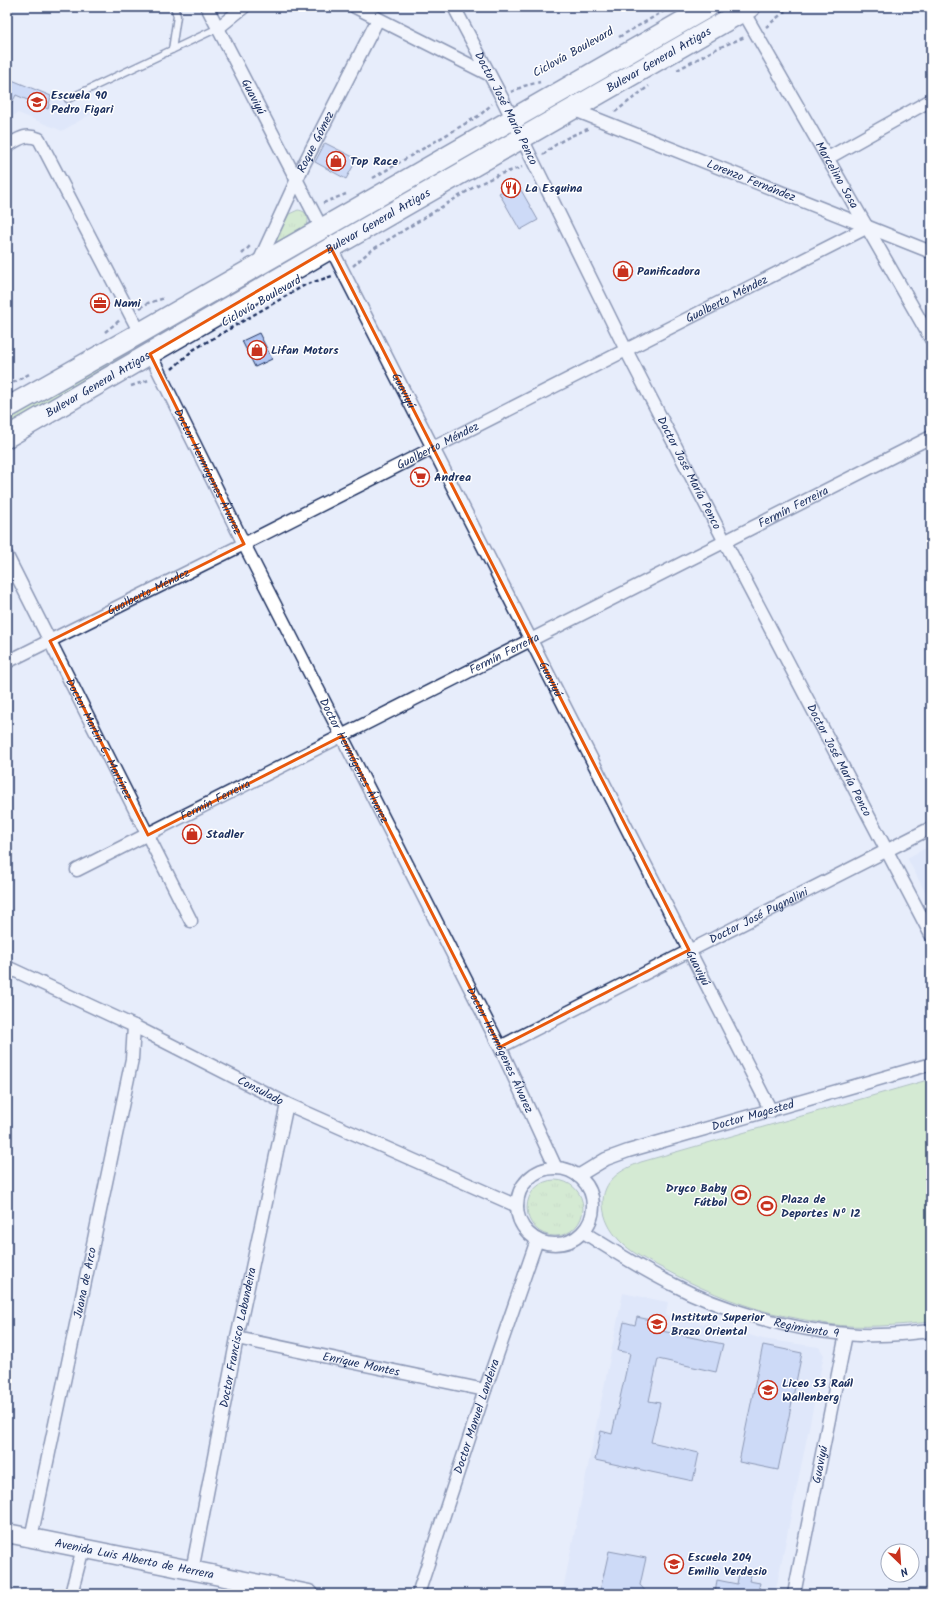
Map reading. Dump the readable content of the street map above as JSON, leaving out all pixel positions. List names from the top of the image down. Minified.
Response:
{"streets":{"main road":["Bulevar General Artigas","Avenida Luis Alberto de Herrera"],"street":["Guaviyú","Doctor José María Penco","Roque Gómez","Marcelino Sosa","Lorenzo Fernández","Gualberto Méndez","Doctor Hermógenes Álvarez","Fermín Ferreira","Doctor Martín C. Martínez","Doctor José Pugnalini","Consulado","Doctor Magested","Juana de Arco","Regimiento 9","Doctor Francisco Labandeira","Enrique Montes","Doctor Manuel Landeira"],"path":["Ciclovía Boulevard"]},"crossings":[["Ciclovía Boulevard","Guaviyú"],["Ciclovía Boulevard","Doctor José María Penco"],["Ciclovía Boulevard","Lorenzo Fernández"],["Ciclovía Boulevard","Doctor Hermógenes Álvarez"],["Bulevar General Artigas","Guaviyú"],["Bulevar General Artigas","Doctor José María Penco"],["Bulevar General Artigas","Roque Gómez"],["Bulevar General Artigas","Marcelino Sosa"],["Bulevar General Artigas","Lorenzo Fernández"],["Bulevar General Artigas","Doctor Hermógenes Álvarez"],["Guaviyú","Roque Gómez"],["Guaviyú","Gualberto Méndez"],["Guaviyú","Fermín Ferreira"],["Guaviyú","Doctor José Pugnalini"],["Guaviyú","Doctor Magested"],["Guaviyú","Regimiento 9"],["Doctor José María Penco","Gualberto Méndez"],["Doctor José María Penco","Fermín Ferreira"],["Doctor José María Penco","Doctor José Pugnalini"],["Marcelino Sosa","Lorenzo Fernández"],["Marcelino Sosa","Gualberto Méndez"],["Lorenzo Fernández","Gualberto Méndez"],["Gualberto Méndez","Doctor Hermógenes Álvarez"],["Gualberto Méndez","Doctor Martín C. Martínez"],["Doctor Hermógenes Álvarez","Fermín Ferreira"],["Doctor Hermógenes Álvarez","Doctor José Pugnalini"],["Doctor Hermógenes Álvarez","Consulado"],["Doctor Hermógenes Álvarez","Doctor Magested"],["Doctor Hermógenes Álvarez","Regimiento 9"],["Doctor Hermógenes Álvarez","Doctor Manuel Landeira"],["Fermín Ferreira","Doctor Martín C. Martínez"],["Consulado","Doctor Magested"],["Consulado","Juana de Arco"],["Consulado","Regimiento 9"],["Consulado","Doctor Francisco Labandeira"],["Consulado","Doctor Manuel Landeira"],["Doctor Magested","Regimiento 9"],["Doctor Magested","Doctor Manuel Landeira"],["Juana de Arco","Avenida Luis Alberto de Herrera"],["Regimiento 9","Doctor Manuel Landeira"],["Doctor Francisco Labandeira","Enrique Montes"],["Doctor Francisco Labandeira","Avenida Luis Alberto de Herrera"],["Enrique Montes","Doctor Manuel Landeira"]],"places":{"school or university":["Escuela 90 Pedro Figari","Instituto Superior Brazo Oriental","Liceo 53 Raúl Wallenberg","Escuela 204 Emilio Verdesio"],"shop":["Top Race","Panificadora","Lifan Motors","Stadler"],"restaurant":["La Esquina"],"office":["Nami"],"supermarket":["Andrea"],"sports":["Dryco Baby Fútbol","Plaza de Deportes Nº 12"]},"north":"bottom right"}
